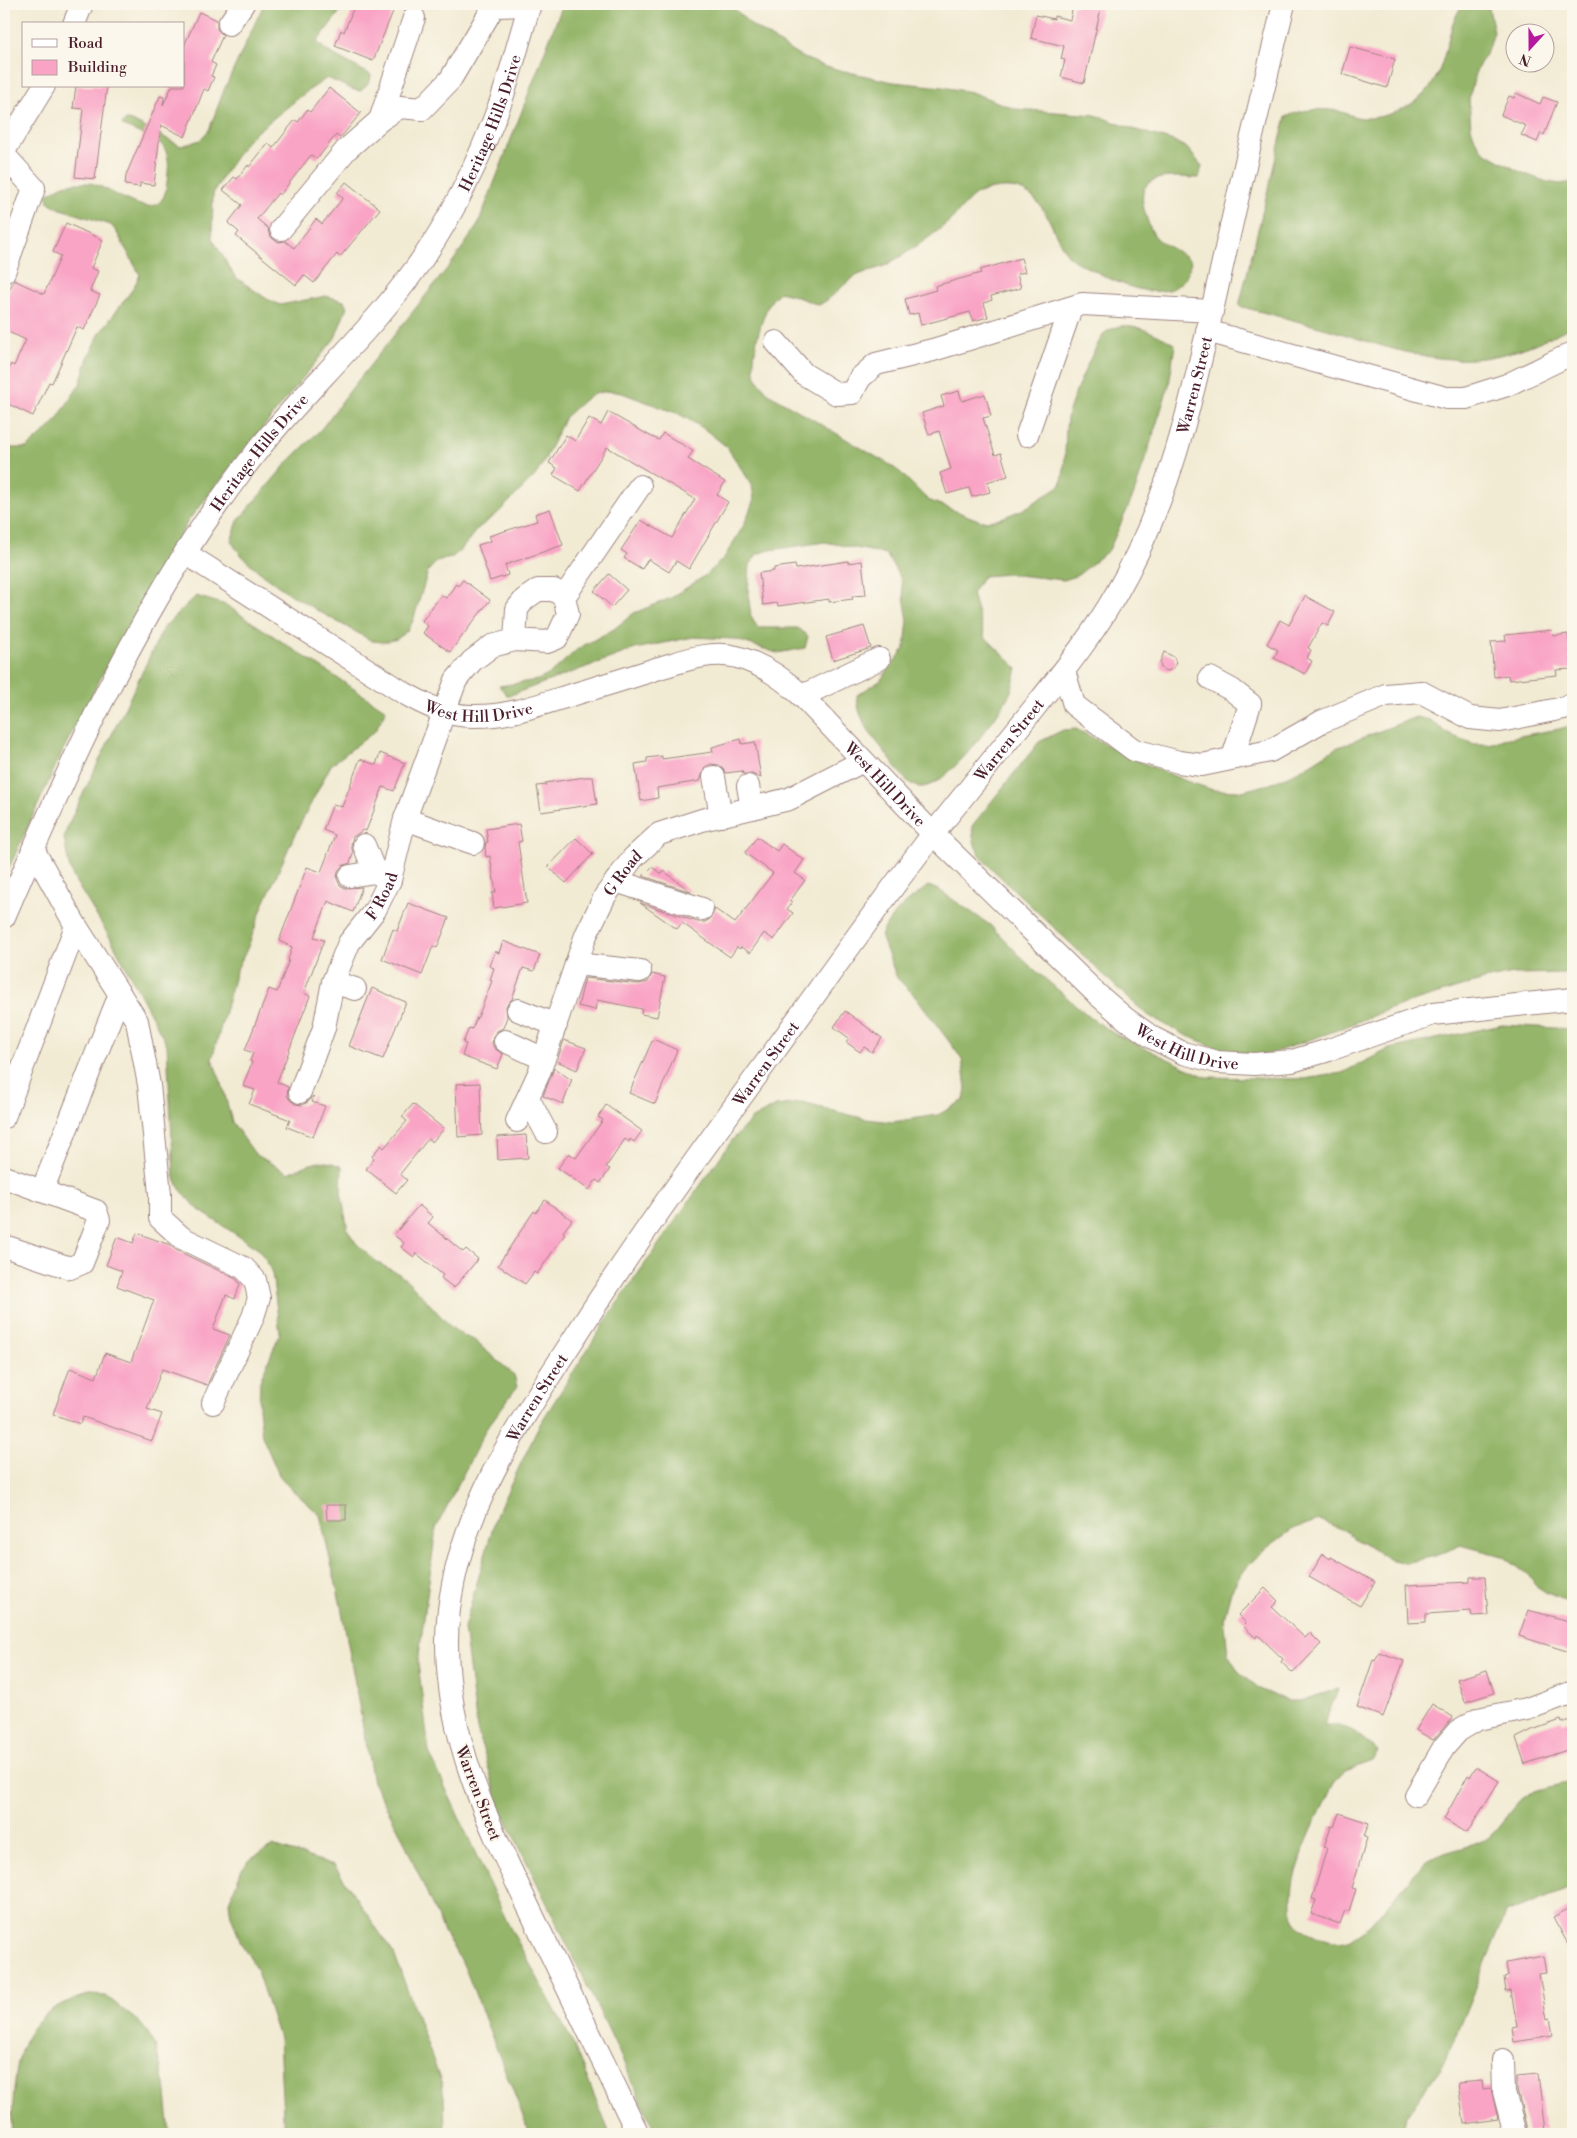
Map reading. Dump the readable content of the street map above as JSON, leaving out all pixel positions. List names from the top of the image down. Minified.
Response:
{"streets":{"street":["Heritage Hills Drive","Warren Street","West Hill Drive","G Road","F Road"]},"crossings":[["Heritage Hills Drive","West Hill Drive"],["Warren Street","West Hill Drive"],["West Hill Drive","G Road"],["West Hill Drive","F Road"]],"legend":["Road","Building"],"north":"bottom"}
